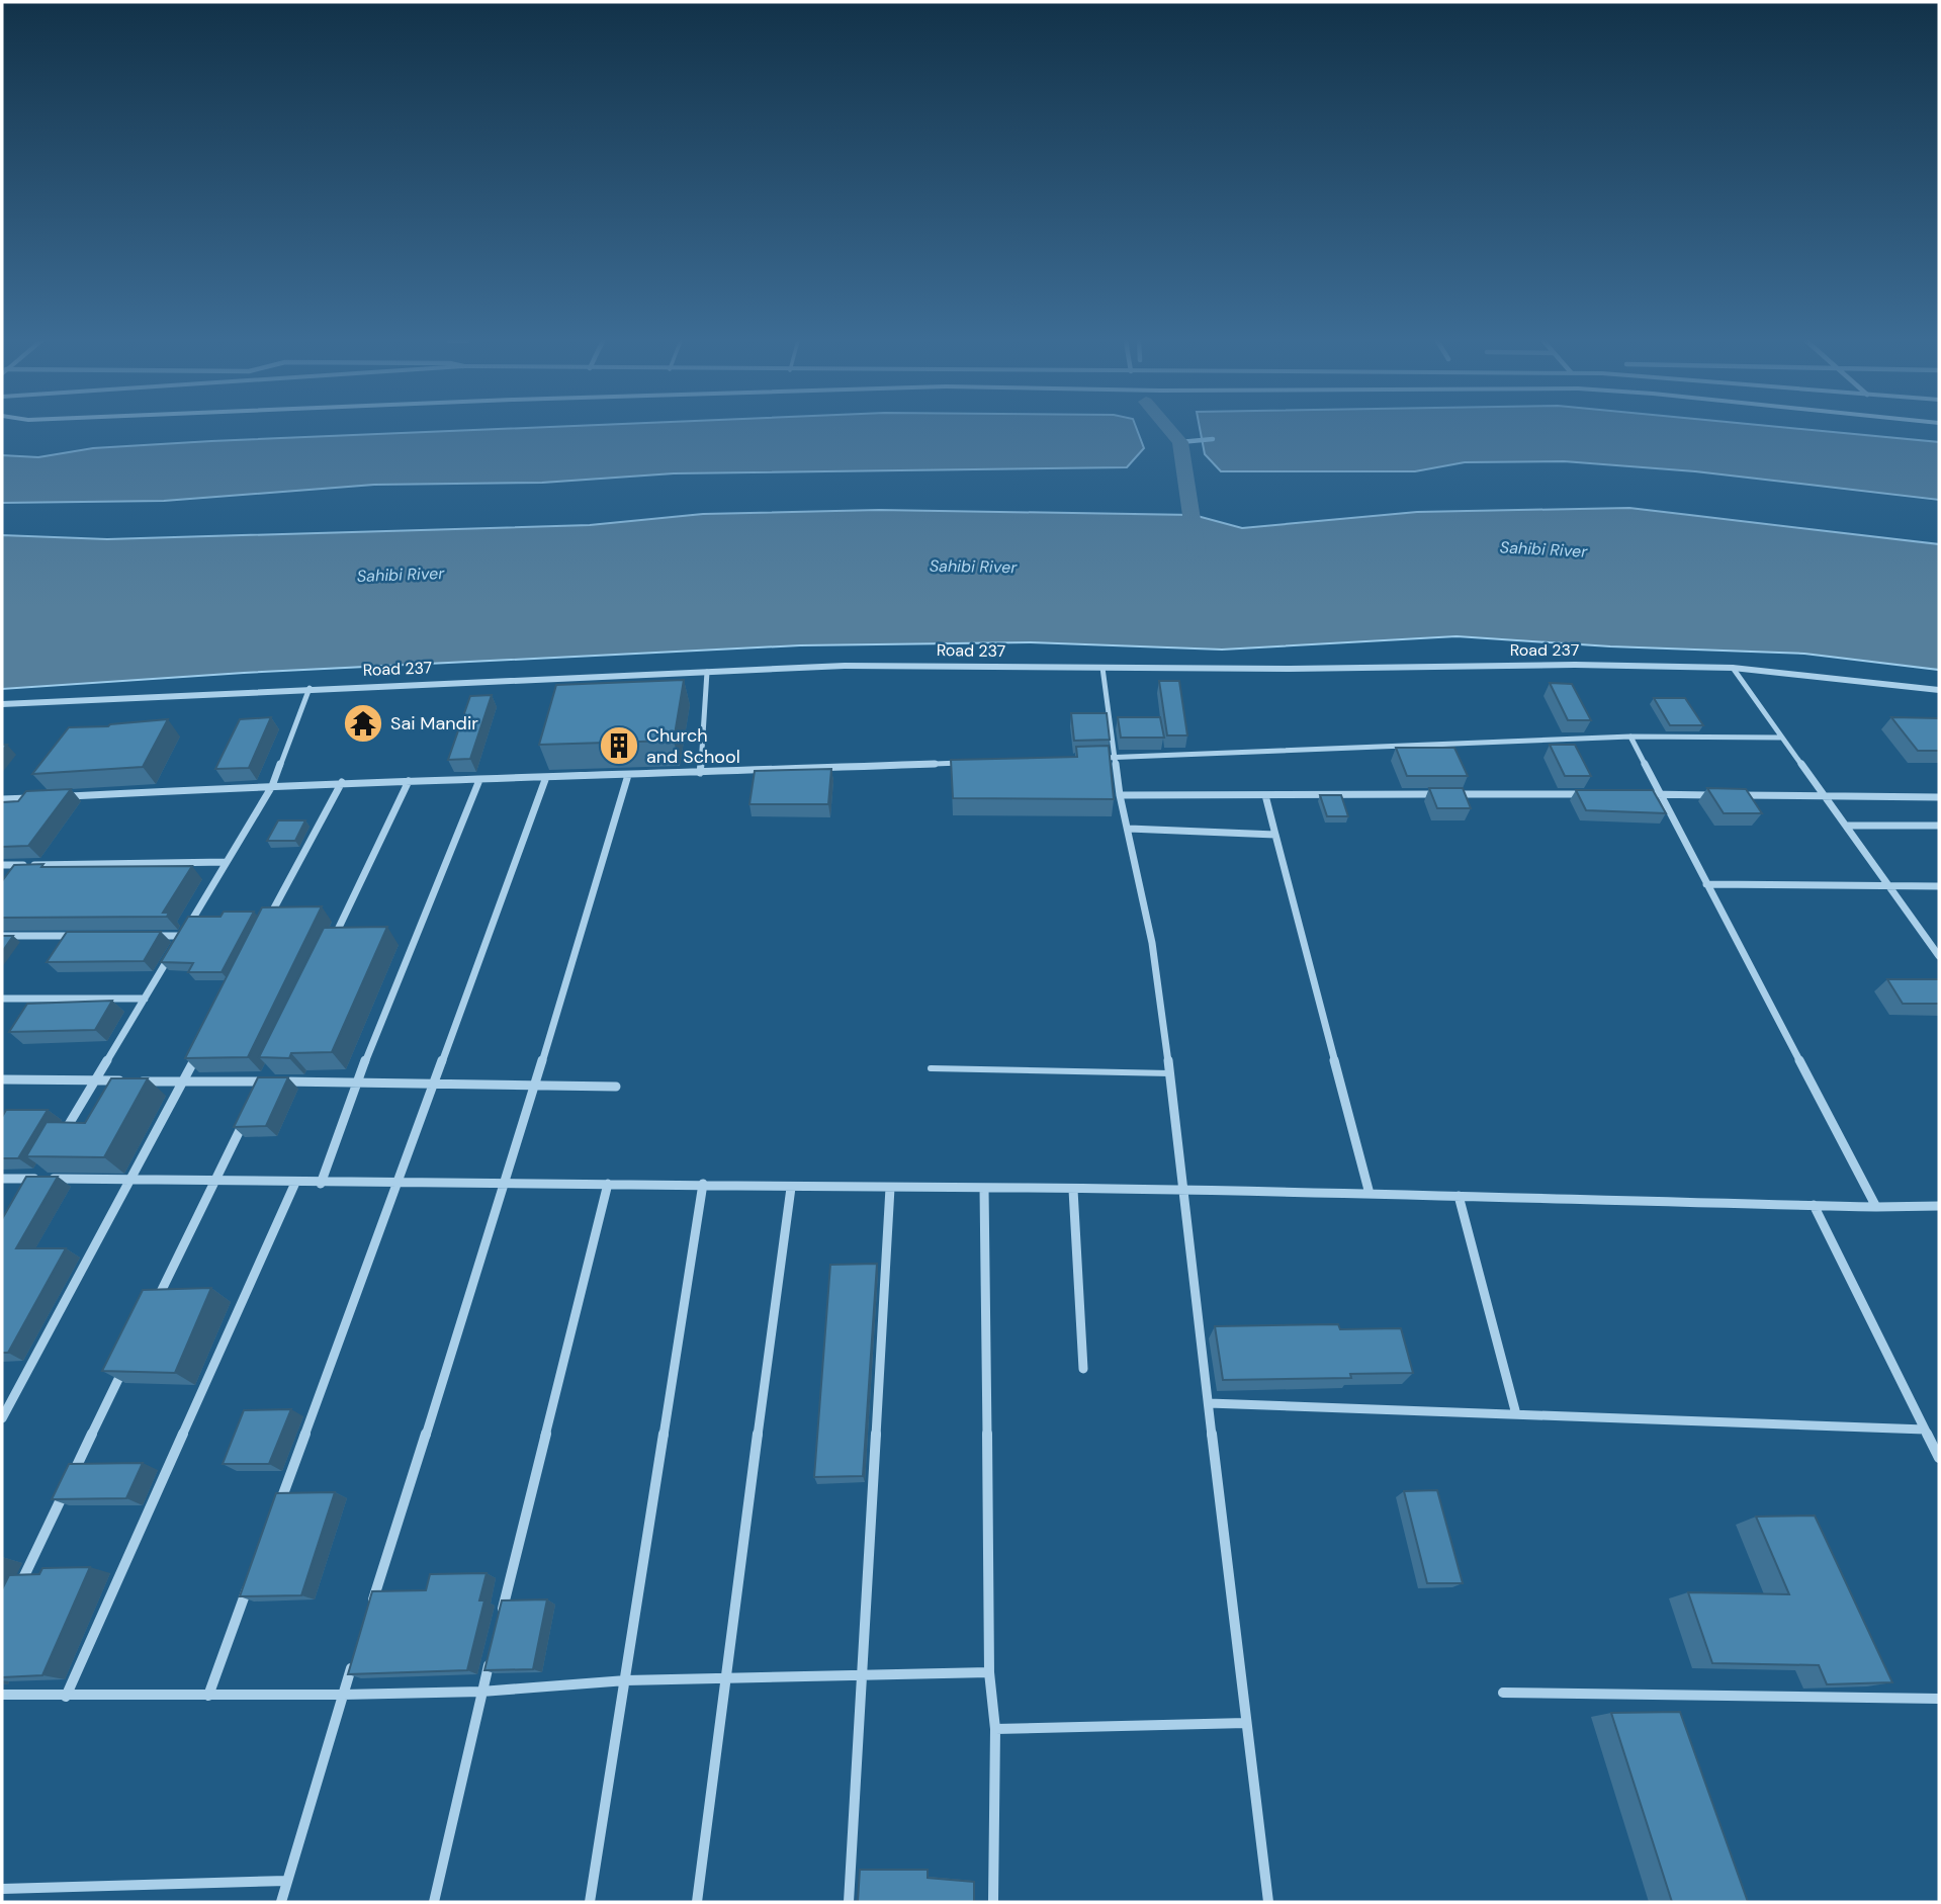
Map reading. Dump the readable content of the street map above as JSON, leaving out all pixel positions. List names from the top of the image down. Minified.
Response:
{"streets":{"street":["Road 237"]},"water":["Sahibi River"],"places":{"temple":["Sai Mandir"],"building":["Church and School"]}}
